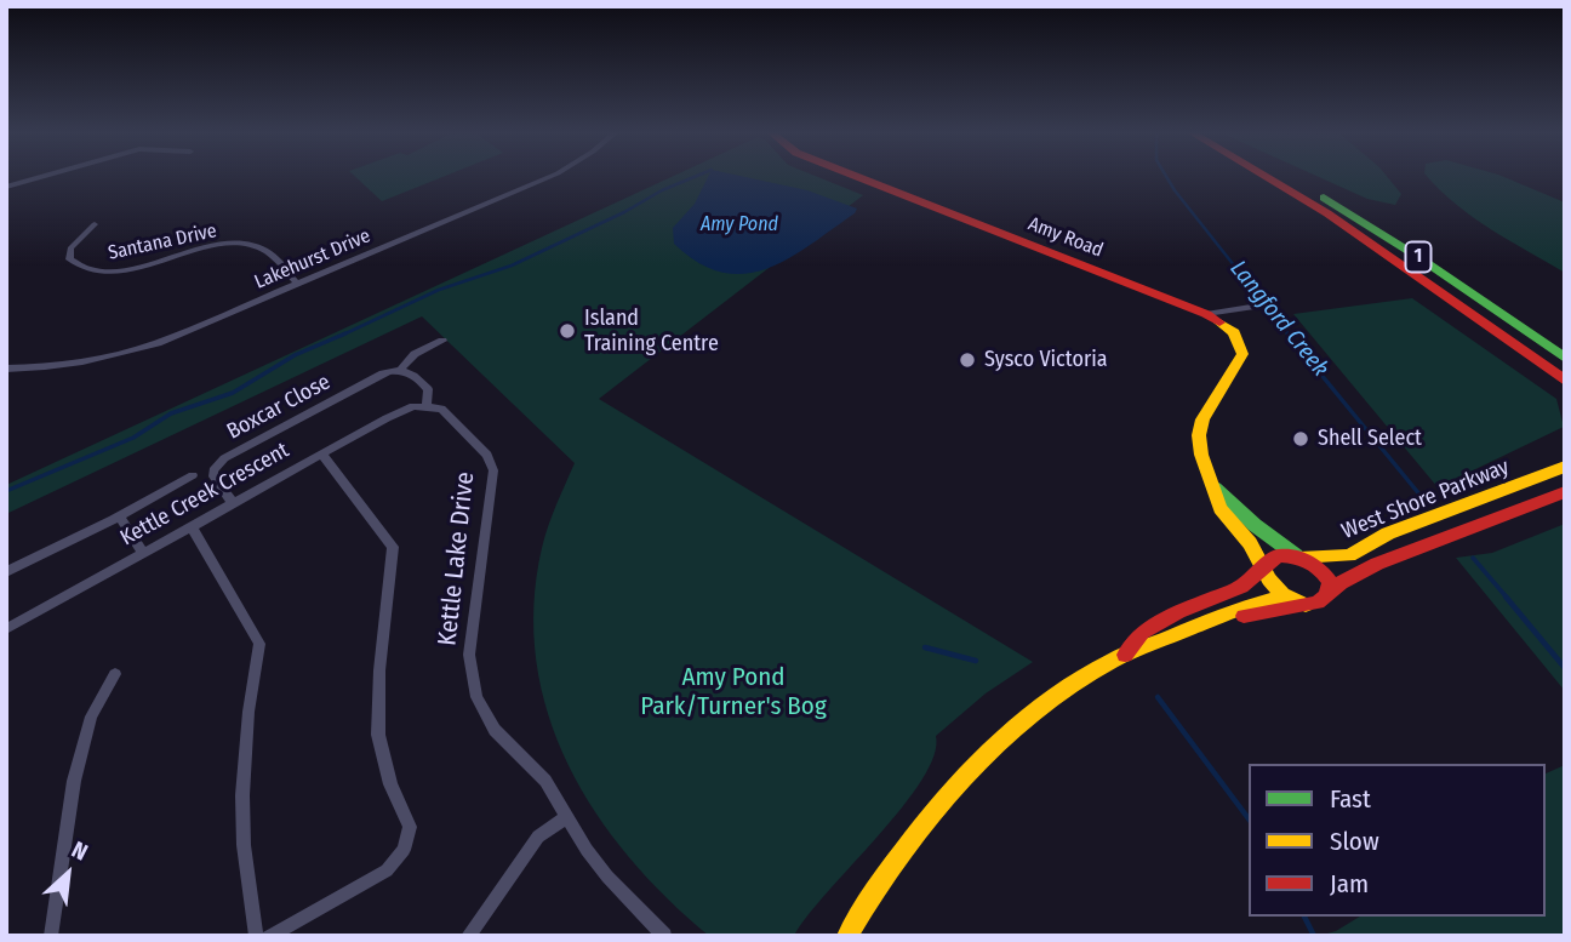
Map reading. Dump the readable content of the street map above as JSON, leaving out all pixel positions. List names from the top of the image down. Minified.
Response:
{"streets":{"main road":["Amy Road","1","West Shore Parkway"],"street":["Santana Drive","Lakehurst Drive","Boxcar Close","Kettle Creek Crescent","Kettle Lake Drive"]},"crossings":[["Amy Road","West Shore Parkway"],["Santana Drive","Lakehurst Drive"],["Boxcar Close","Kettle Creek Crescent"],["Kettle Creek Crescent","Kettle Lake Drive"]],"water":["Amy Pond","Langford Creek"],"parks":["Amy Pond Park/Turner's Bog"],"places":["Island Training Centre","Sysco Victoria","Shell Select"],"legend":["Fast","Slow","Jam"],"north":"top right"}
